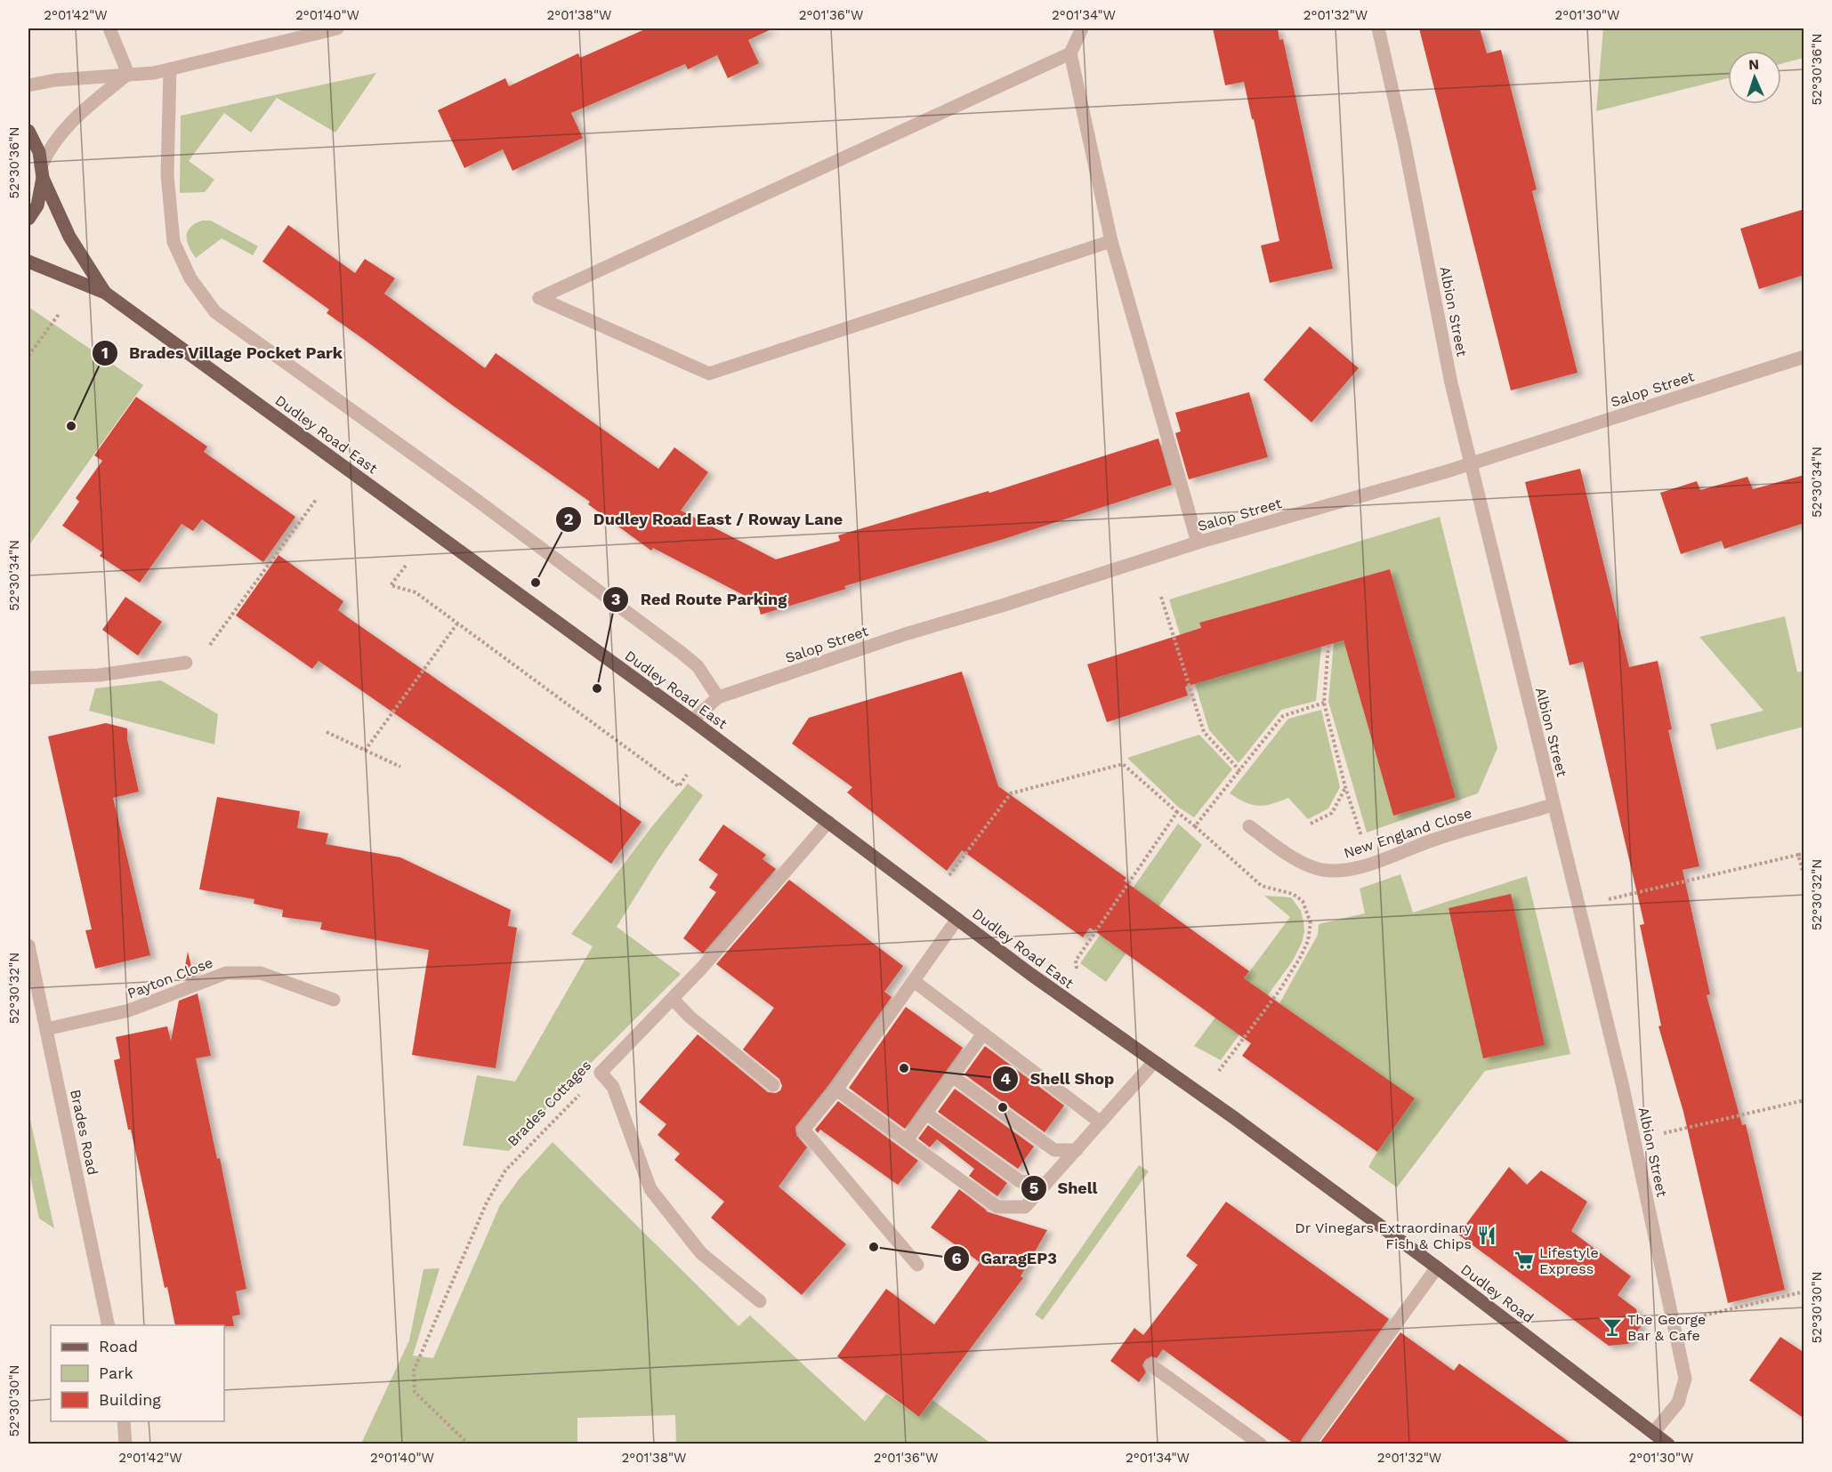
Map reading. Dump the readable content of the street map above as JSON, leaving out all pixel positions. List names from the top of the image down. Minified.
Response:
{"streets":{"main road":["Dudley Road East","Dudley Road"],"street":["Albion Street","Salop Street","New England Close","Payton Close","Brades Cottages","Brades Road"]},"crossings":[["Albion Street","Salop Street"],["Albion Street","New England Close"],["Albion Street","Dudley Road"],["Salop Street","Dudley Road East"],["Dudley Road East","Brades Cottages"],["Dudley Road East","Dudley Road"],["Payton Close","Brades Road"]],"places":{"other":["Brades Village Pocket Park","Dudley Road East / Roway Lane","Red Route Parking","Shell Shop","Shell","GaragEP3"],"restaurant":["Dr Vinegars Extraordinary Fish & Chips"],"supermarket":["Lifestyle Express"],"bar":["The George Bar & Cafe"]},"legend":["Road","Park","Building"],"north":"top","coordinates":["2°01'42\"W","2°01'40\"W","2°01'38\"W","2°01'36\"W","2°01'34\"W","2°01'32\"W","2°01'30\"W","52°30'36\"N","52°30'34\"N","52°30'32\"N","52°30'30\"N"]}
